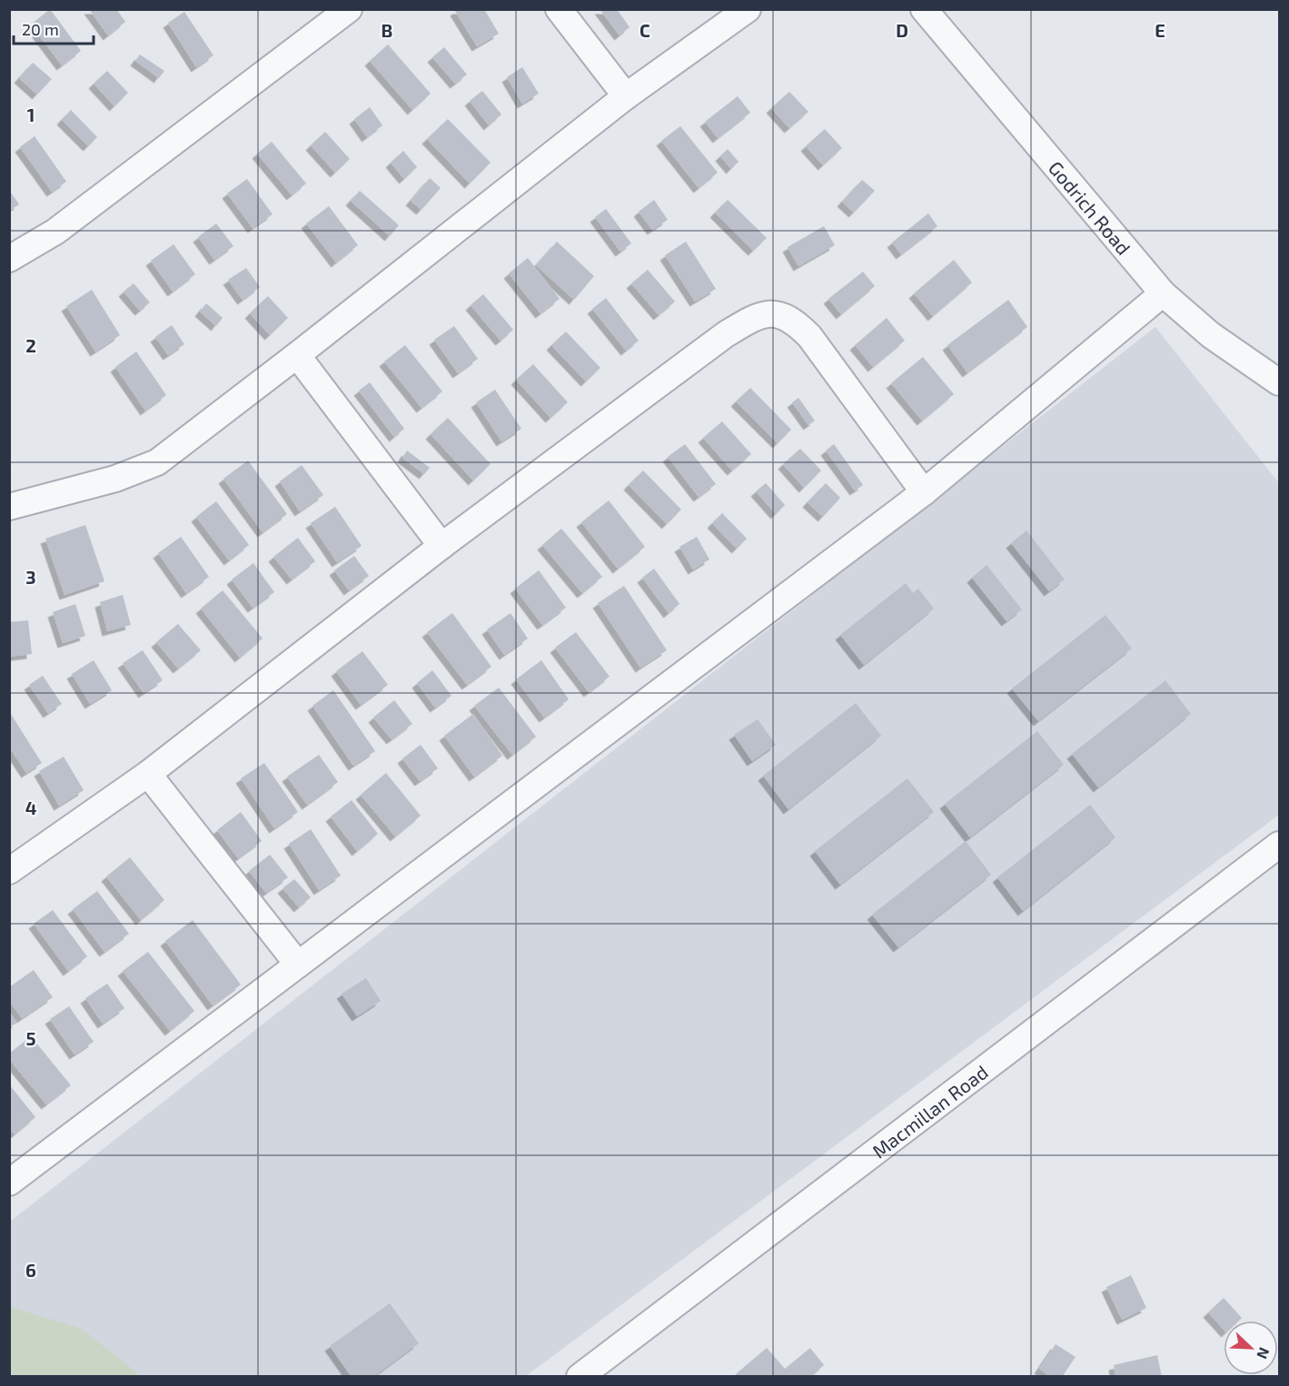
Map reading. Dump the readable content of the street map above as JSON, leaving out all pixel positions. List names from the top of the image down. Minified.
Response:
{"streets":{"street":["Godrich Road","Macmillan Road"]},"scale_bar":"20 m","north":"bottom right","grid":{"columns":["B","C","D","E"],"rows":["1","2","3","4","5","6"]}}
